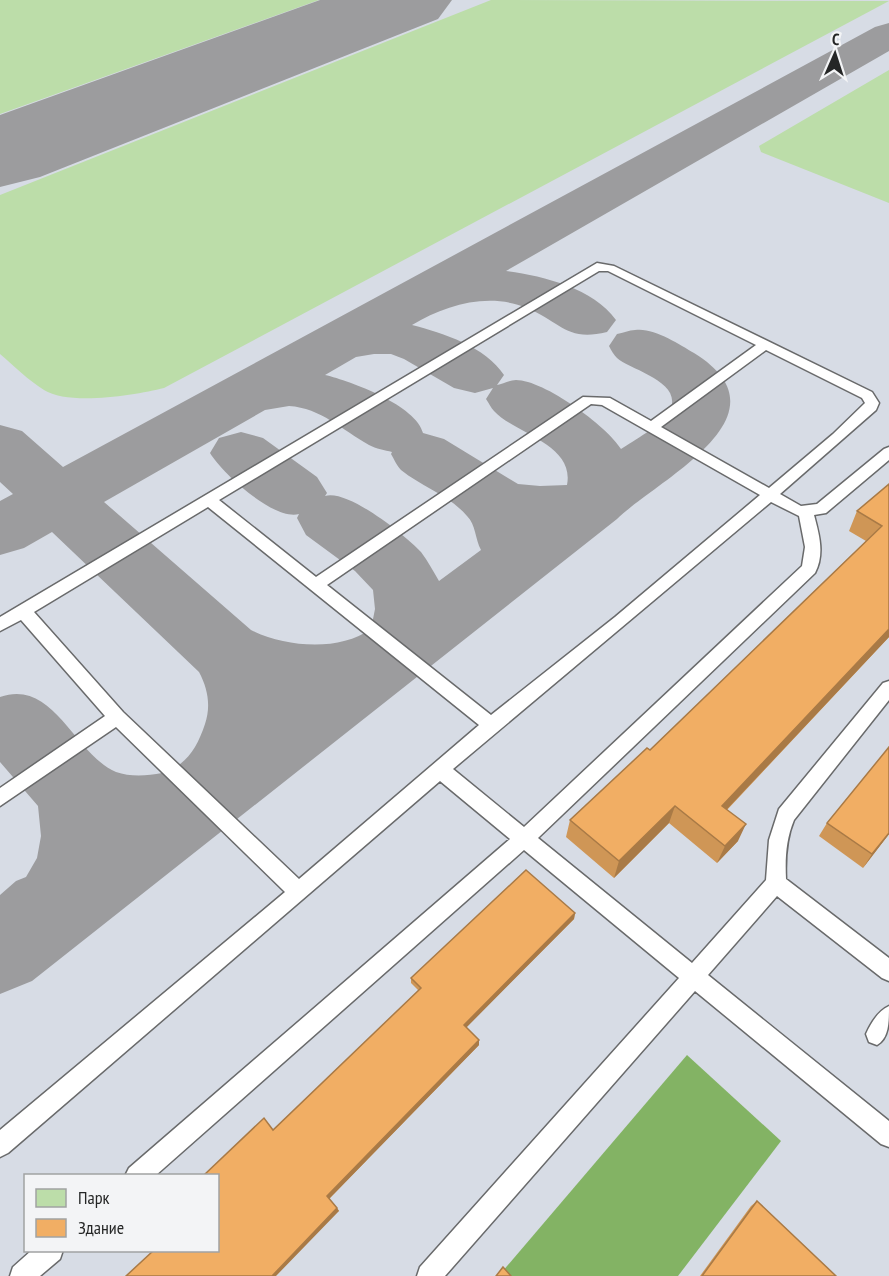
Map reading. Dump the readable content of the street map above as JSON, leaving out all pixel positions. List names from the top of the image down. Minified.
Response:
{"legend":["Парк","Здание"],"north":"top"}
